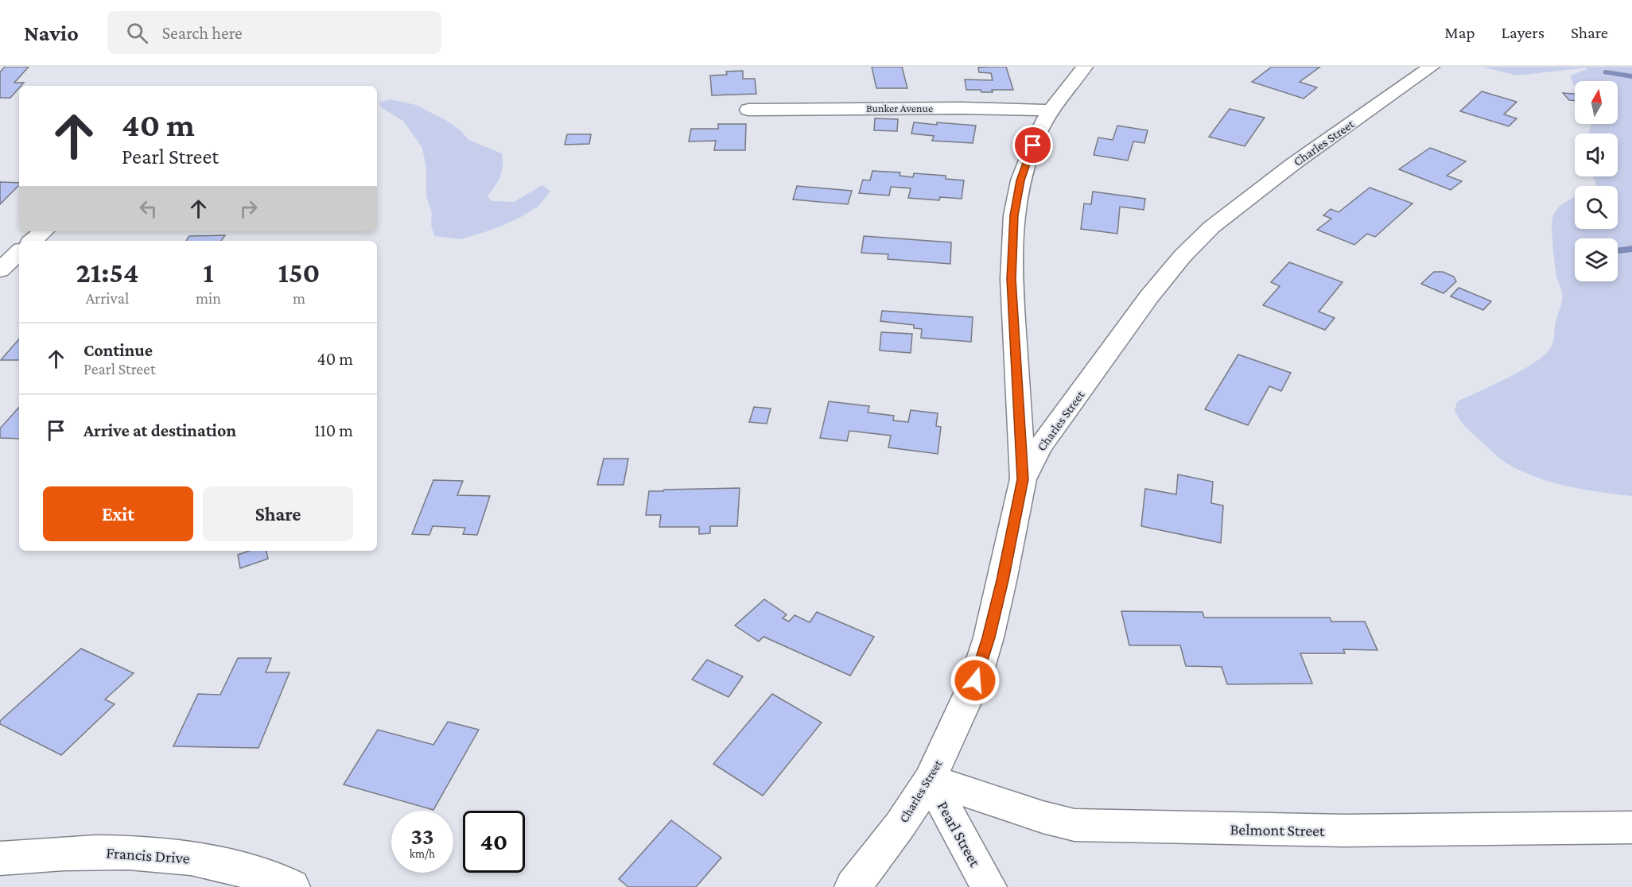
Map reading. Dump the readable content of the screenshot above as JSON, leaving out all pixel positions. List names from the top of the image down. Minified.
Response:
{"streets":{"street":["Bunker Avenue","Charles Street","Belmont Street","Pearl Street","Francis Drive"]},"crossings":[["Charles Street","Belmont Street"],["Charles Street","Pearl Street"],["Belmont Street","Pearl Street"]],"north":"top","page":{"header":"Navio","search":"Search here","nav":["Map","Layers","Share"],"turn":["40 m","Pearl Street"],"eta":["21:54","Arrival","1","min","150","m"],"list":[{"name":"Continue","note":"Pearl Street","value":"40 m"},{"name":"Arrive at destination","value":"110 m"}],"buttons":["Exit","Share"],"speed":"33 km/h","limit":"40"}}
